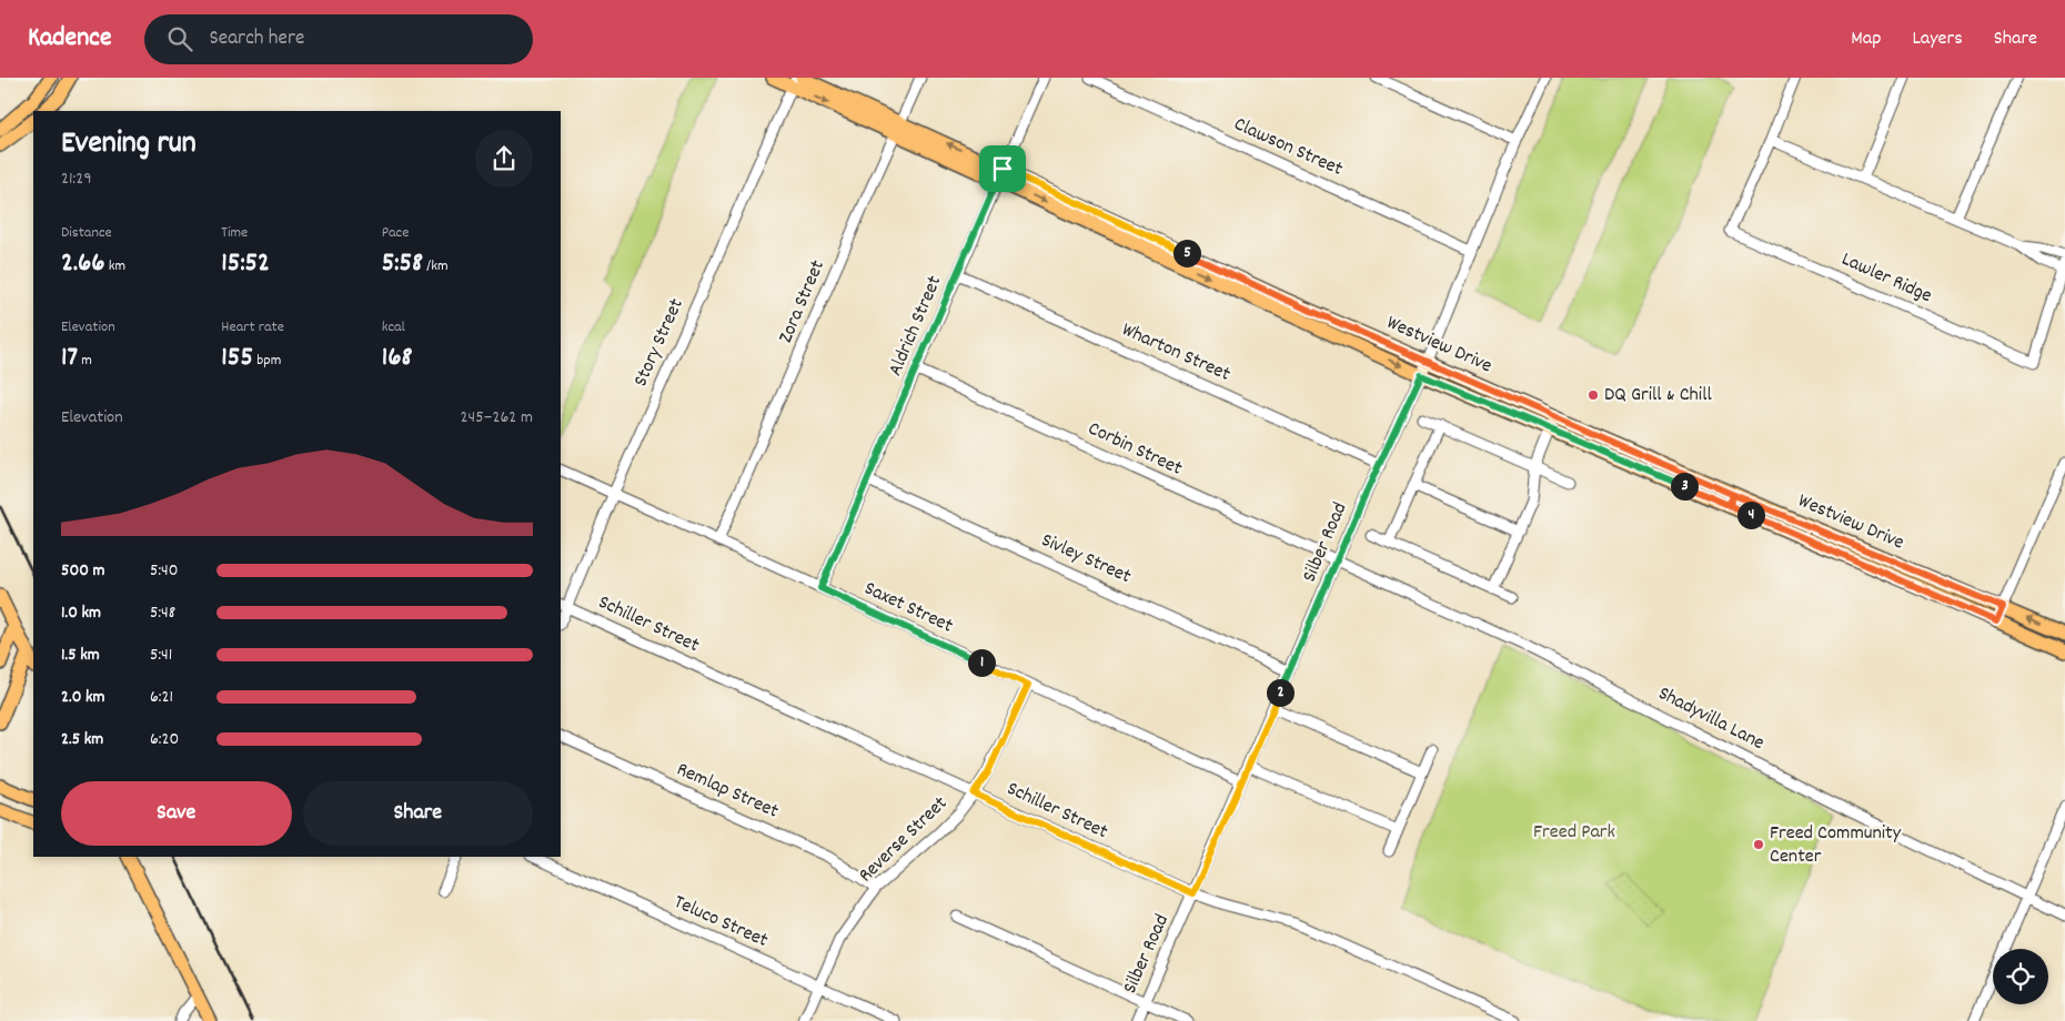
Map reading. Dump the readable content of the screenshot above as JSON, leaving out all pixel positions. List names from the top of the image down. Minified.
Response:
{"streets":{"main road":["Westview Drive"],"street":["Clawson Street","Lawler Ridge","Zora Street","Aldrich Street","Story Street","Wharton Street","Corbin Street","Silber Road","Sivley Street","Saxet Street","Schiller Street","Shadyvilla Lane","Remlap Street","Reverse Street","Teluco Street"]},"crossings":[["Clawson Street","Silber Road"],["Zora Street","Westview Drive"],["Zora Street","Saxet Street"],["Aldrich Street","Westview Drive"],["Aldrich Street","Wharton Street"],["Aldrich Street","Corbin Street"],["Aldrich Street","Sivley Street"],["Aldrich Street","Saxet Street"],["Story Street","Westview Drive"],["Story Street","Saxet Street"],["Story Street","Schiller Street"],["Westview Drive","Silber Road"],["Wharton Street","Silber Road"],["Corbin Street","Silber Road"],["Corbin Street","Shadyvilla Lane"],["Silber Road","Sivley Street"],["Silber Road","Saxet Street"],["Silber Road","Schiller Street"],["Silber Road","Shadyvilla Lane"],["Saxet Street","Reverse Street"],["Schiller Street","Reverse Street"],["Remlap Street","Reverse Street"],["Reverse Street","Teluco Street"]],"parks":["Freed Park"],"places":["DQ Grill & Chill","Freed Community Center"],"page":{"header":"Kadence","search":"Search here","nav":["Map","Layers","Share"],"heading":["Evening run","21:29"],"stats":[["Distance","2.66 km"],["Time","15:52"],["Pace","5:58 /km"],["Elevation","17 m"],["Heart rate","155 bpm"],["kcal","168"]],"pins":["5","3","4","1","2"],"chart":["Elevation","245–262 m"],"list":[{"name":"500 m","note":"5:40"},{"name":"1.0 km","note":"5:48"},{"name":"1.5 km","note":"5:41"},{"name":"2.0 km","note":"6:21"},{"name":"2.5 km","note":"6:20"}],"buttons":["Save","Share"]}}
